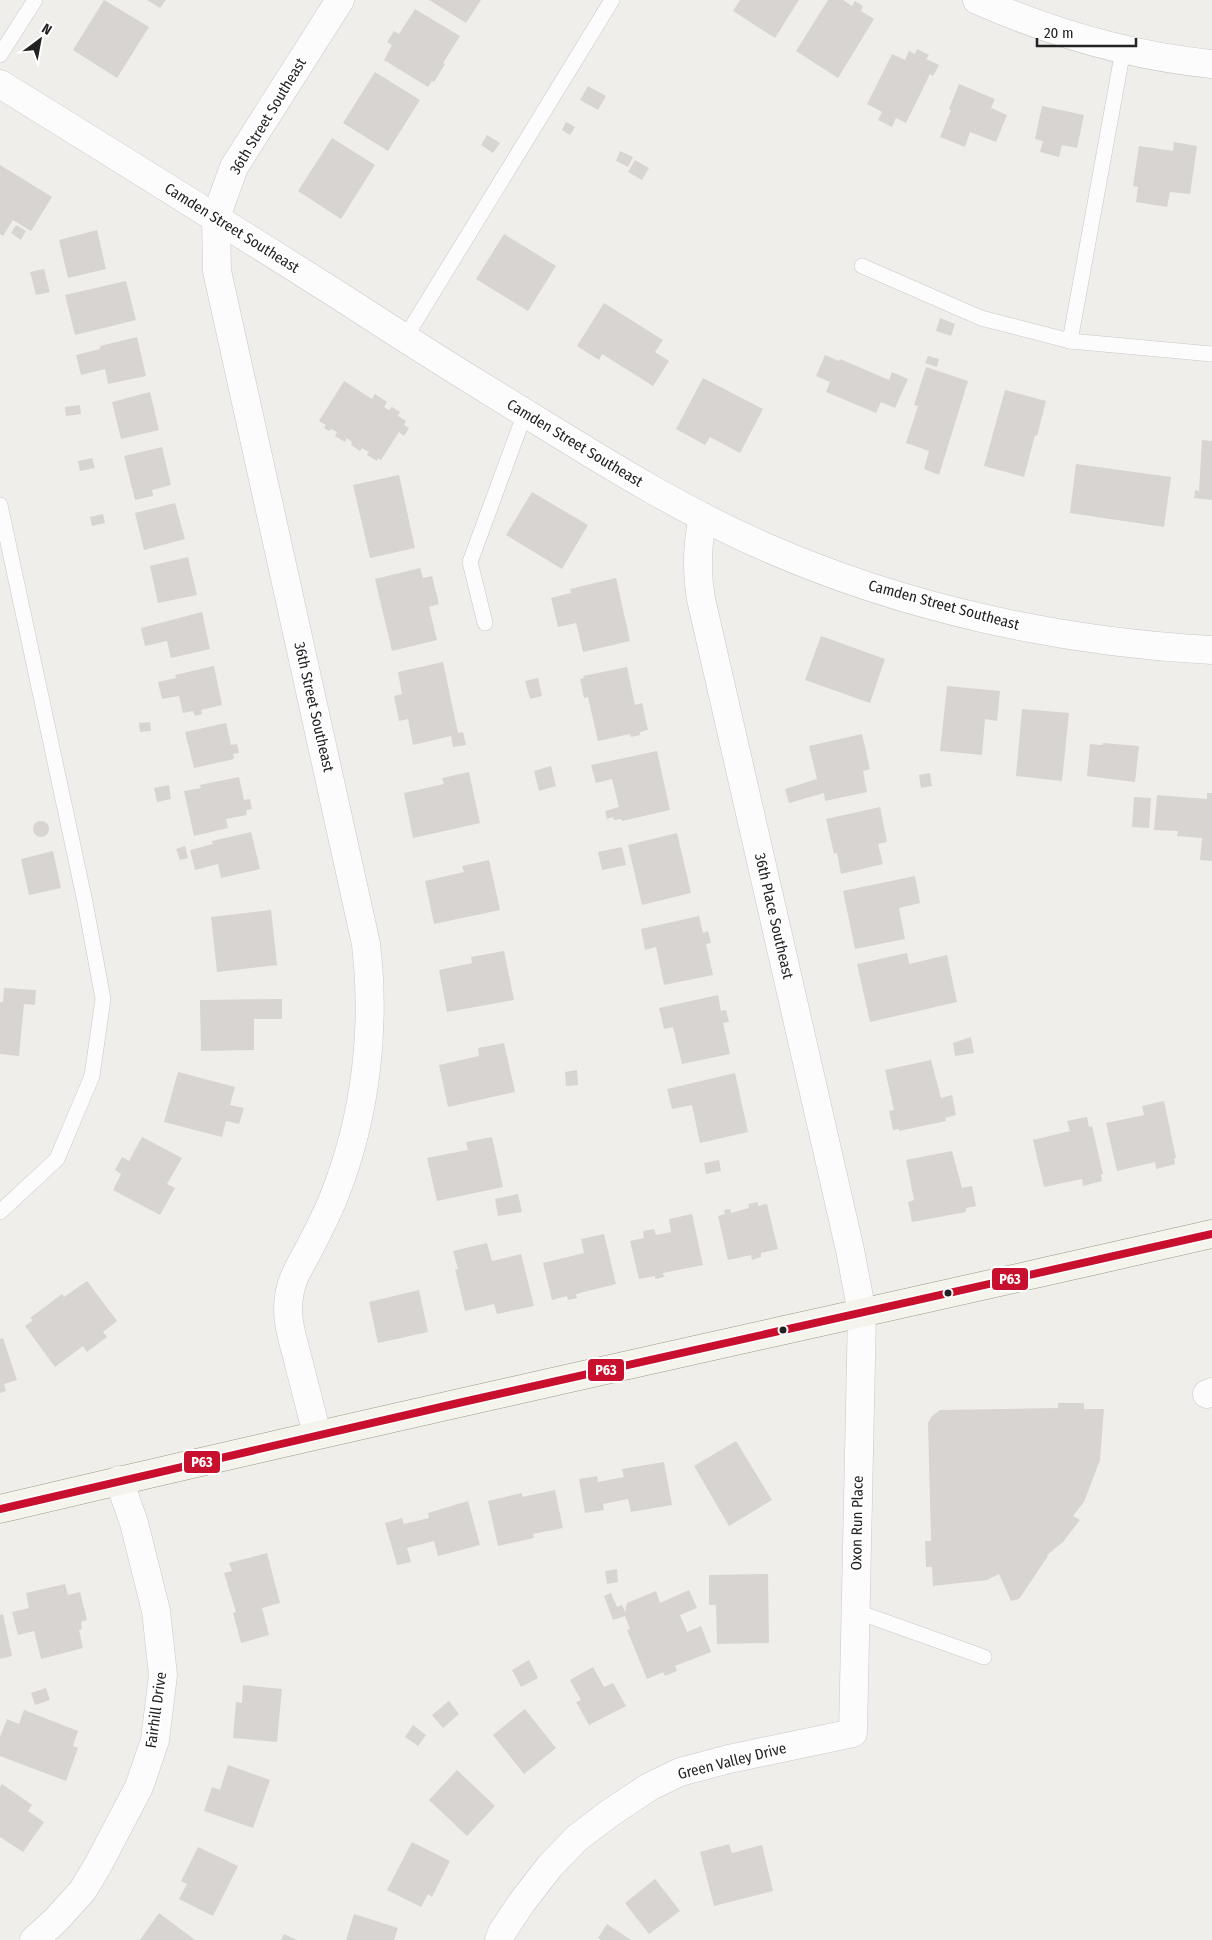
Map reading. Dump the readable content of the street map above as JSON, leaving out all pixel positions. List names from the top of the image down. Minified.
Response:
{"streets":{"street":["36th Street Southeast","Camden Street Southeast","36th Place Southeast","Oxon Run Place","Fairhill Drive","Green Valley Drive"]},"crossings":[["36th Street Southeast","Camden Street Southeast"],["Camden Street Southeast","36th Place Southeast"],["36th Place Southeast","Oxon Run Place"],["Oxon Run Place","Green Valley Drive"]],"lines":["transit line P63"],"scale_bar":"20 m","north":"top right"}
